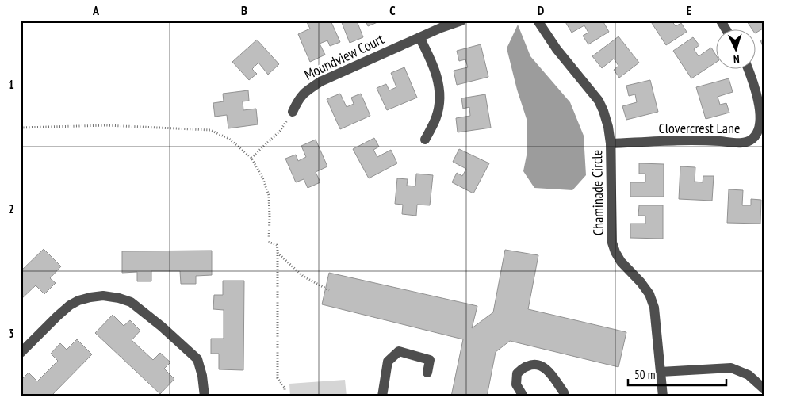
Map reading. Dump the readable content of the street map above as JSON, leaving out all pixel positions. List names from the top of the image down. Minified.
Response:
{"streets":{"street":["Moundview Court","Clovercrest Lane","Chaminade Circle"]},"crossings":[["Clovercrest Lane","Chaminade Circle"]],"scale_bar":"50 m","north":"bottom","grid":{"columns":["A","B","C","D","E"],"rows":["1","2","3"]}}
